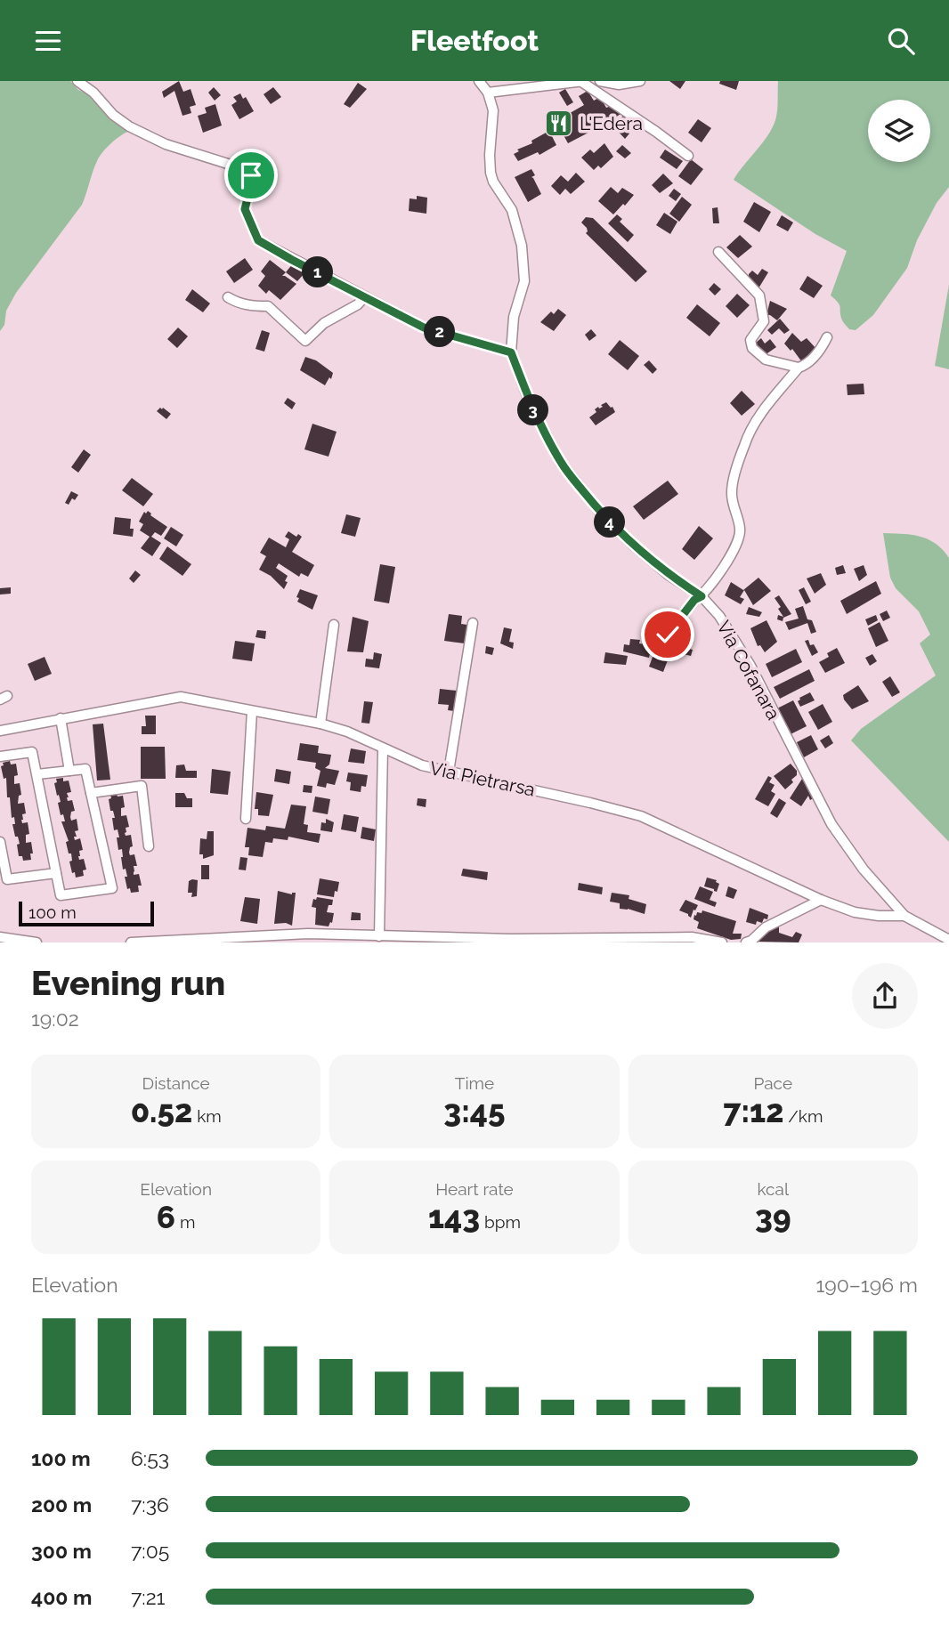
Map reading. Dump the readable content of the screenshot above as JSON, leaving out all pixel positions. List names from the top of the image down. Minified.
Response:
{"streets":{"street":["Via Cofanara","Via Pietrarsa"]},"crossings":[["Via Cofanara","Via Pietrarsa"]],"places":{"restaurant":["L'Edera"]},"scale_bar":"100 m","page":{"header":"Fleetfoot","pins":["1","2","3","4"],"scale":"100 m","heading":["Evening run","19:02"],"stats":[["Distance","0.52 km"],["Time","3:45"],["Pace","7:12 /km"],["Elevation","6 m"],["Heart rate","143 bpm"],["kcal","39"]],"chart":["Elevation","190–196 m"],"list":[{"name":"100 m","note":"6:53"},{"name":"200 m","note":"7:36"},{"name":"300 m","note":"7:05"},{"name":"400 m","note":"7:21"}]}}
